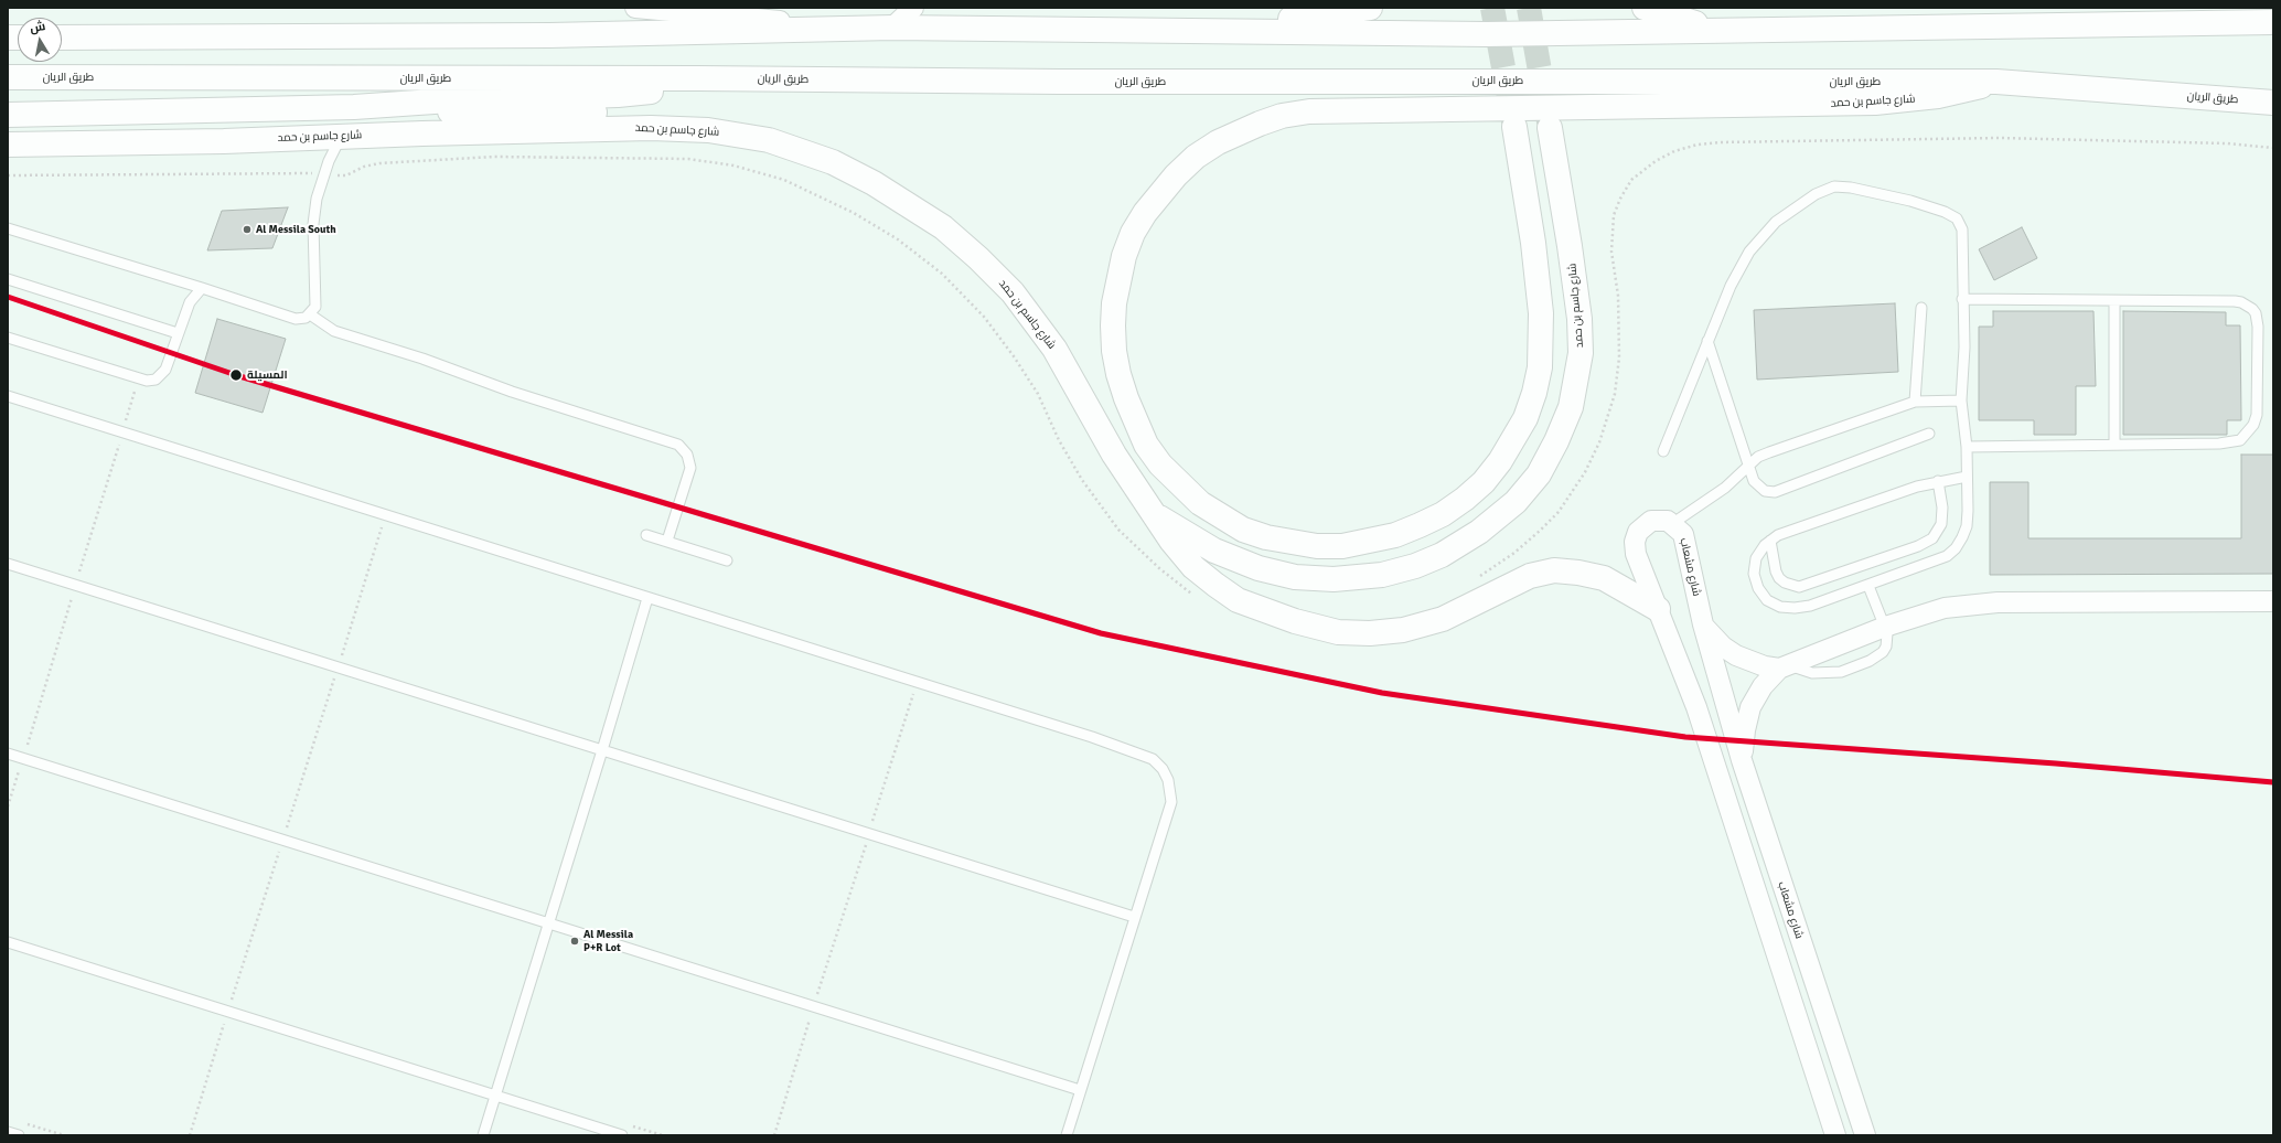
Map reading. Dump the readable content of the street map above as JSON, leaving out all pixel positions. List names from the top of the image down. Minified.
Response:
{"streets":{"main road":["طريق الريان","شارع جاسم بن حمد"],"street":["شارع مشعاب"]},"crossings":[["طريق الريان","شارع جاسم بن حمد"]],"places":["Al Messila South","المسيلة","Al Messila P+R Lot"],"north":"top"}
